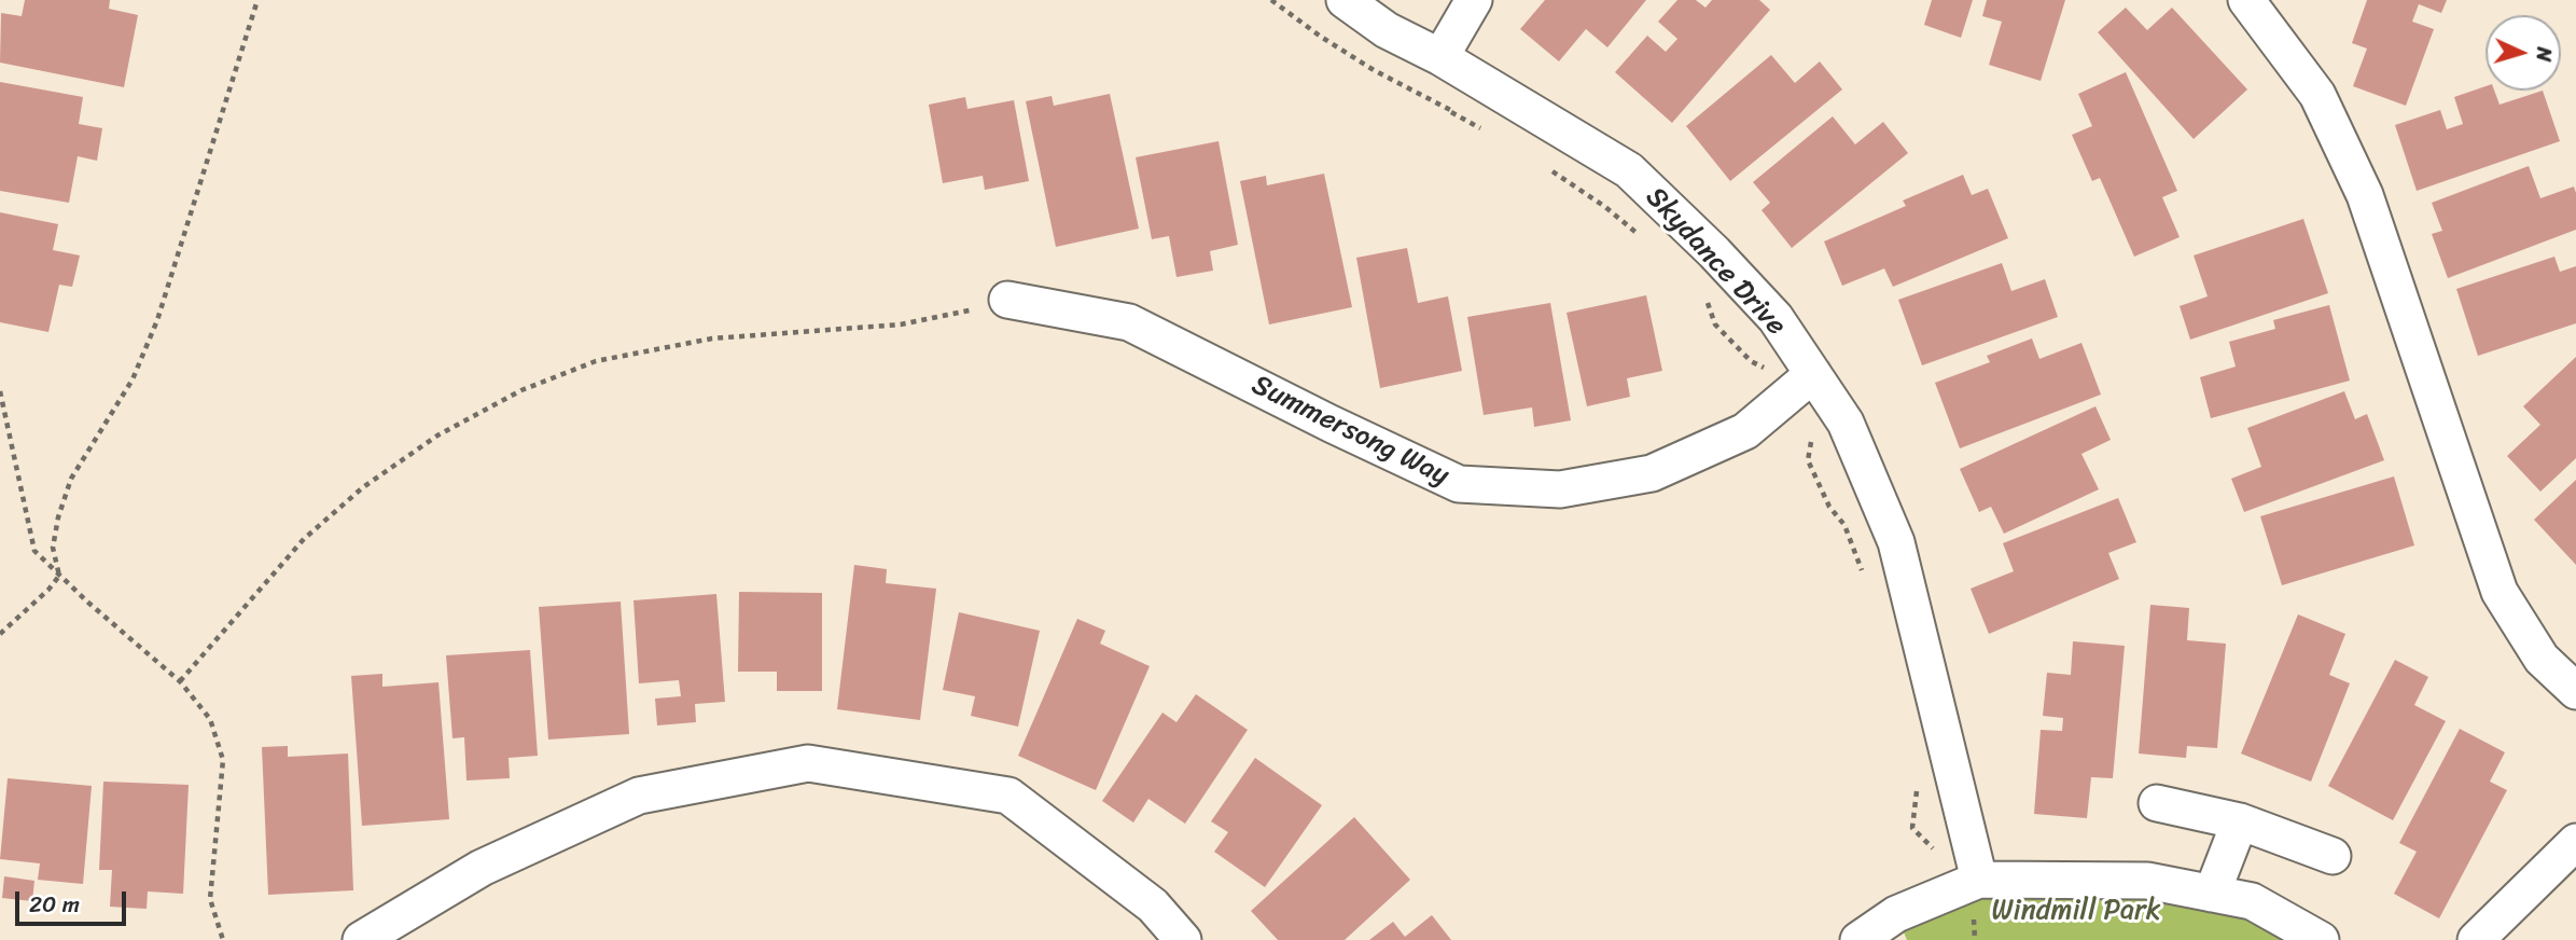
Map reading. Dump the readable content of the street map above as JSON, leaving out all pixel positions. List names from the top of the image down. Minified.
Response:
{"streets":{"street":["Skydance Drive","Summersong Way"]},"crossings":[["Skydance Drive","Summersong Way"]],"parks":["Windmill Park"],"scale_bar":"20 m","north":"right"}
